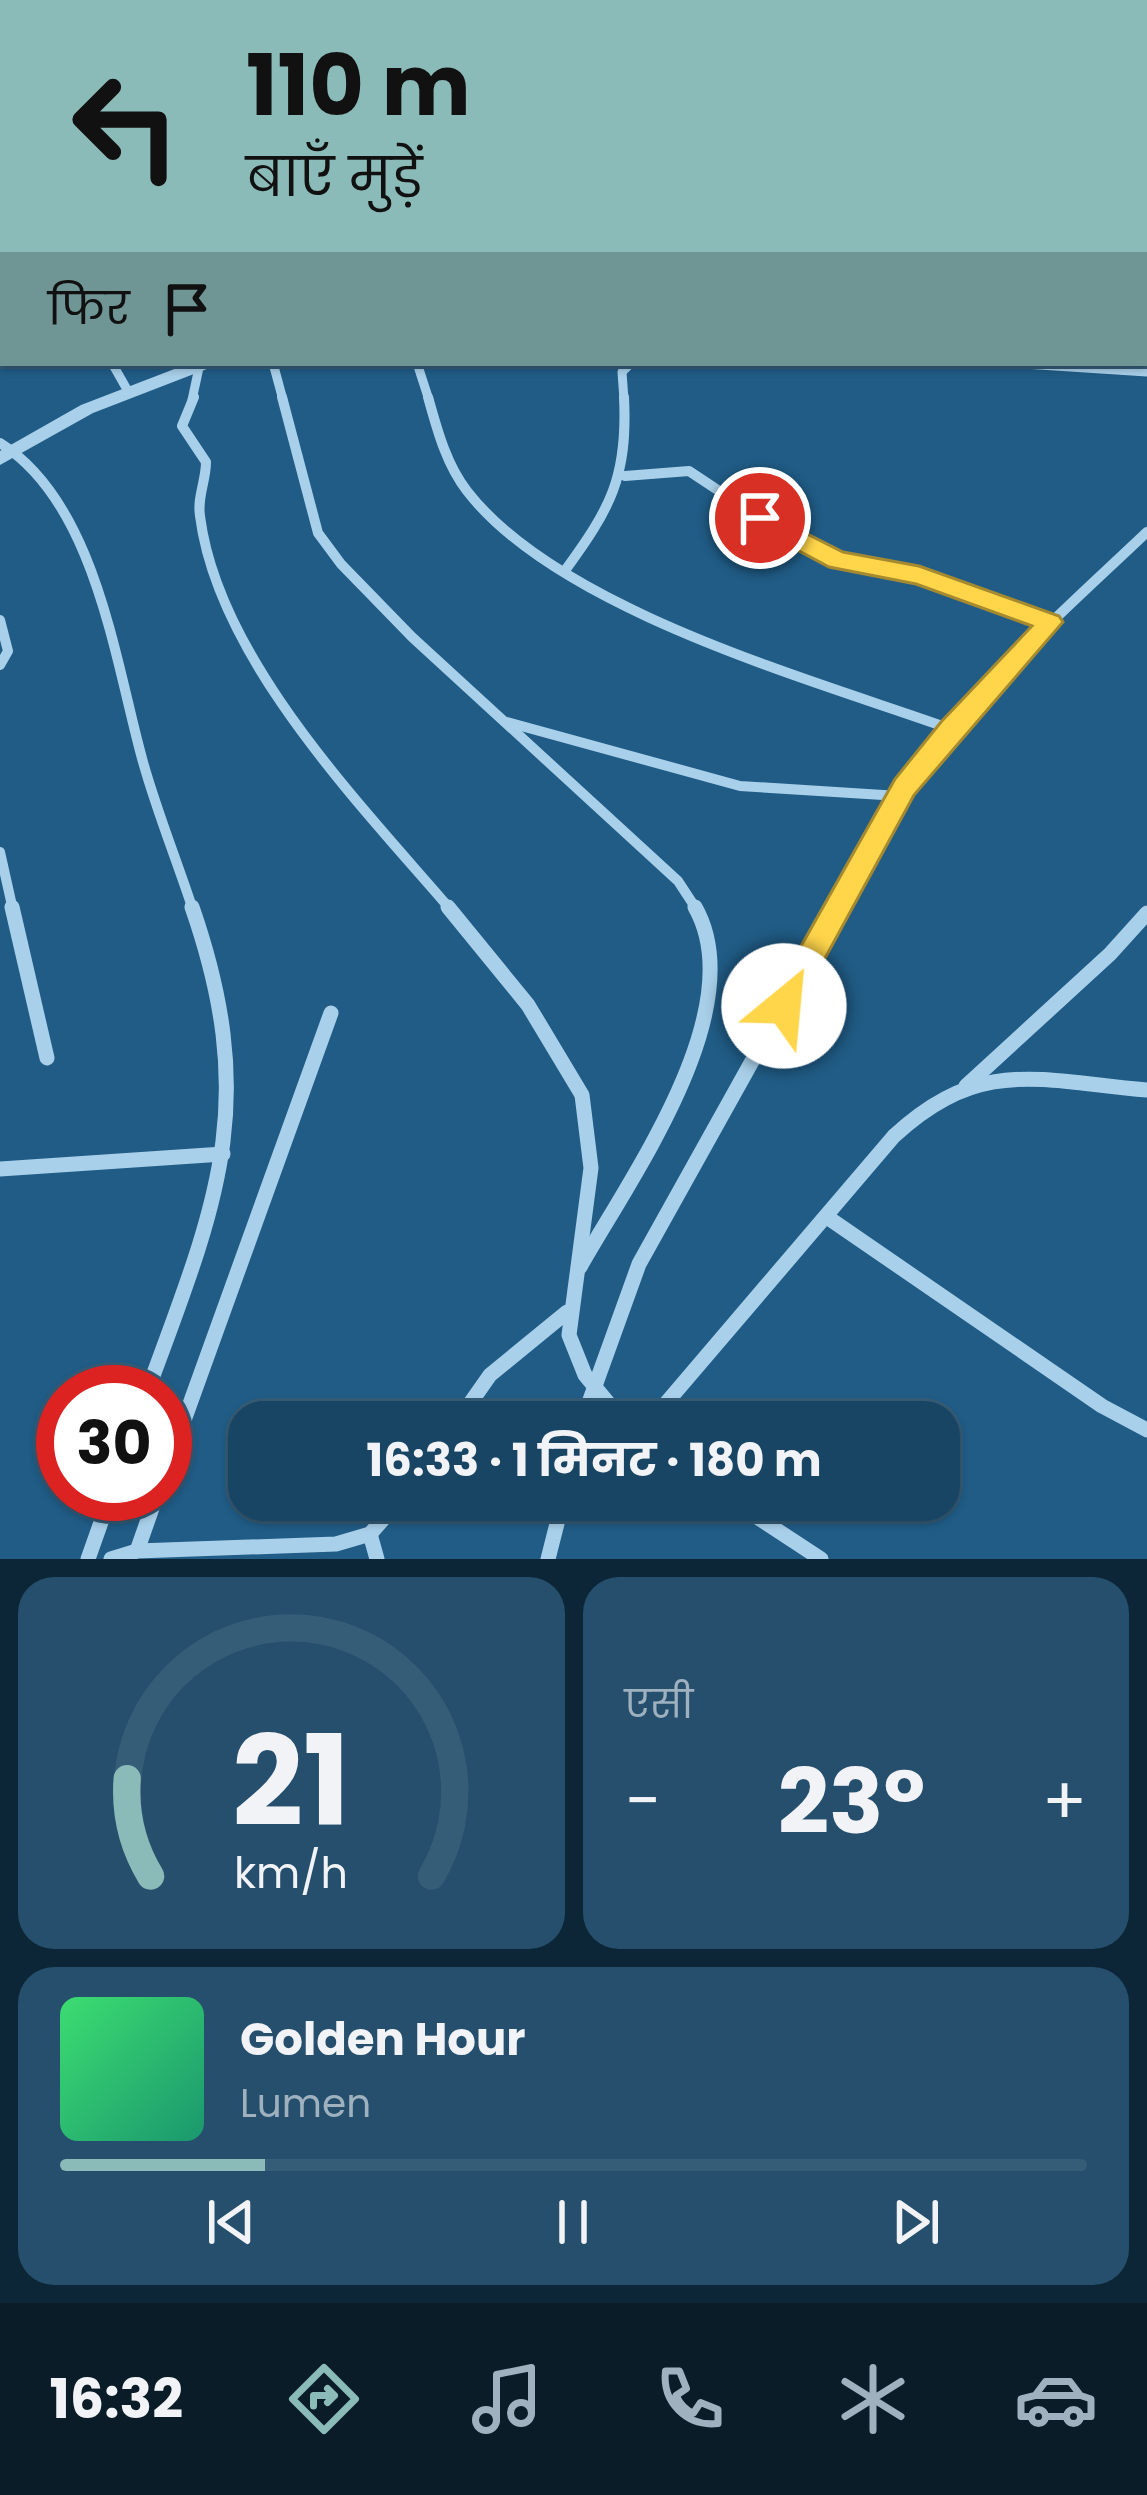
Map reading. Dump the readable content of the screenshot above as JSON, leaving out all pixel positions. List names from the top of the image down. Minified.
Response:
{"page":{"turn":["110 m","बाएँ मुड़ें"],"then":"फिर","limit":"30","trip":"16:33 · 1 मिनट · 180 m","tile":"एसी","heat":["−","23°","+"],"song":["Golden Hour","Lumen"],"tabs":"16:32","gauge":["21","km/h"]}}
